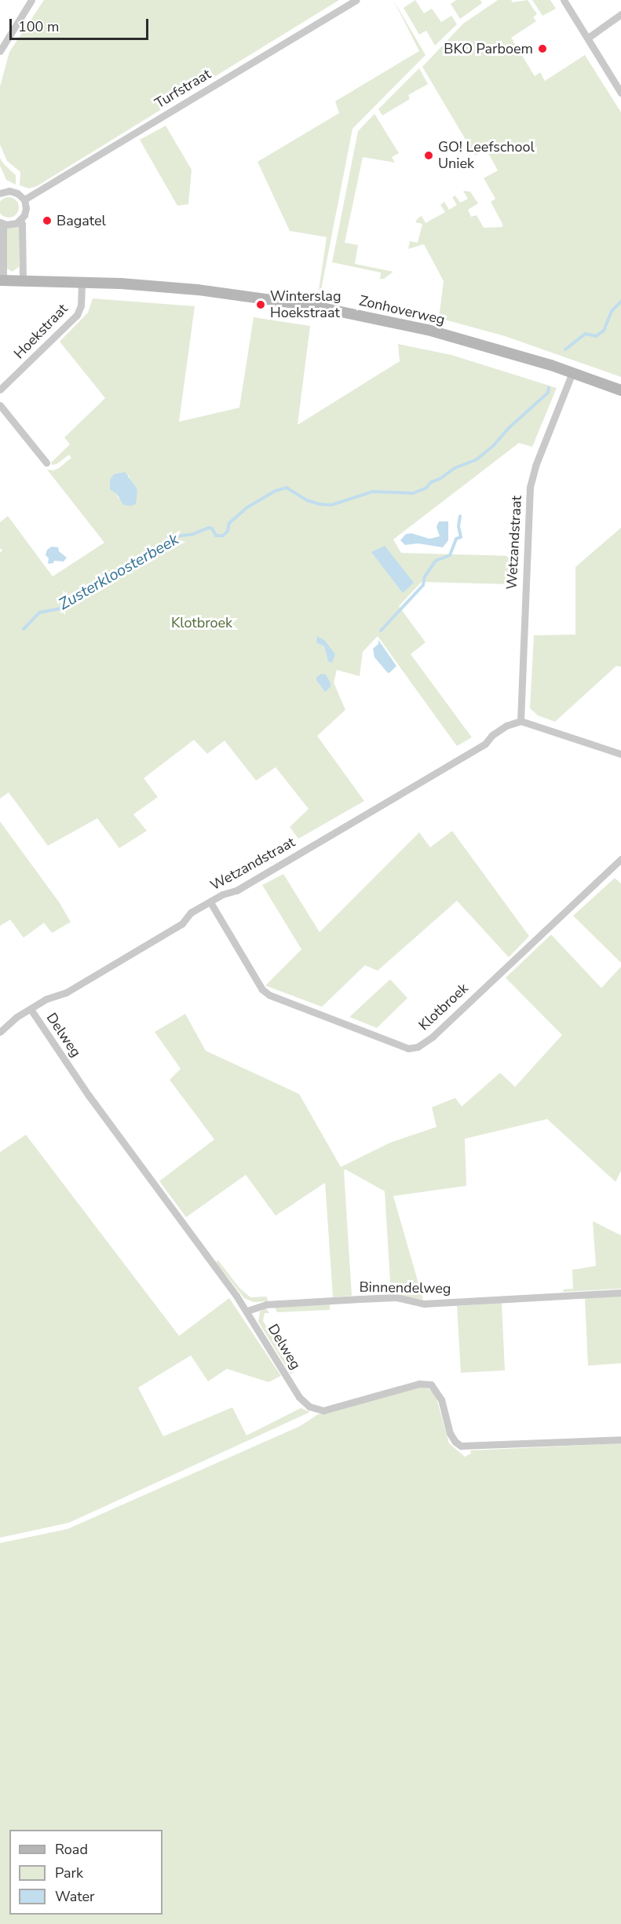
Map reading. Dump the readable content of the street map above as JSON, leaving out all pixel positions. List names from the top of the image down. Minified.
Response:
{"streets":{"street":["Turfstraat","Zonhoverweg","Hoekstraat","Wetzandstraat","Klotbroek","Delweg","Binnendelweg"]},"crossings":[["Zonhoverweg","Hoekstraat"],["Zonhoverweg","Wetzandstraat"],["Wetzandstraat","Klotbroek"],["Wetzandstraat","Delweg"],["Delweg","Binnendelweg"]],"water":["Zusterkloosterbeek"],"parks":["Klotbroek"],"places":["BKO Parboem","GO! Leefschool Uniek","Bagatel","Winterslag Hoekstraat"],"legend":["Road","Park","Water"],"scale_bar":"100 m"}
